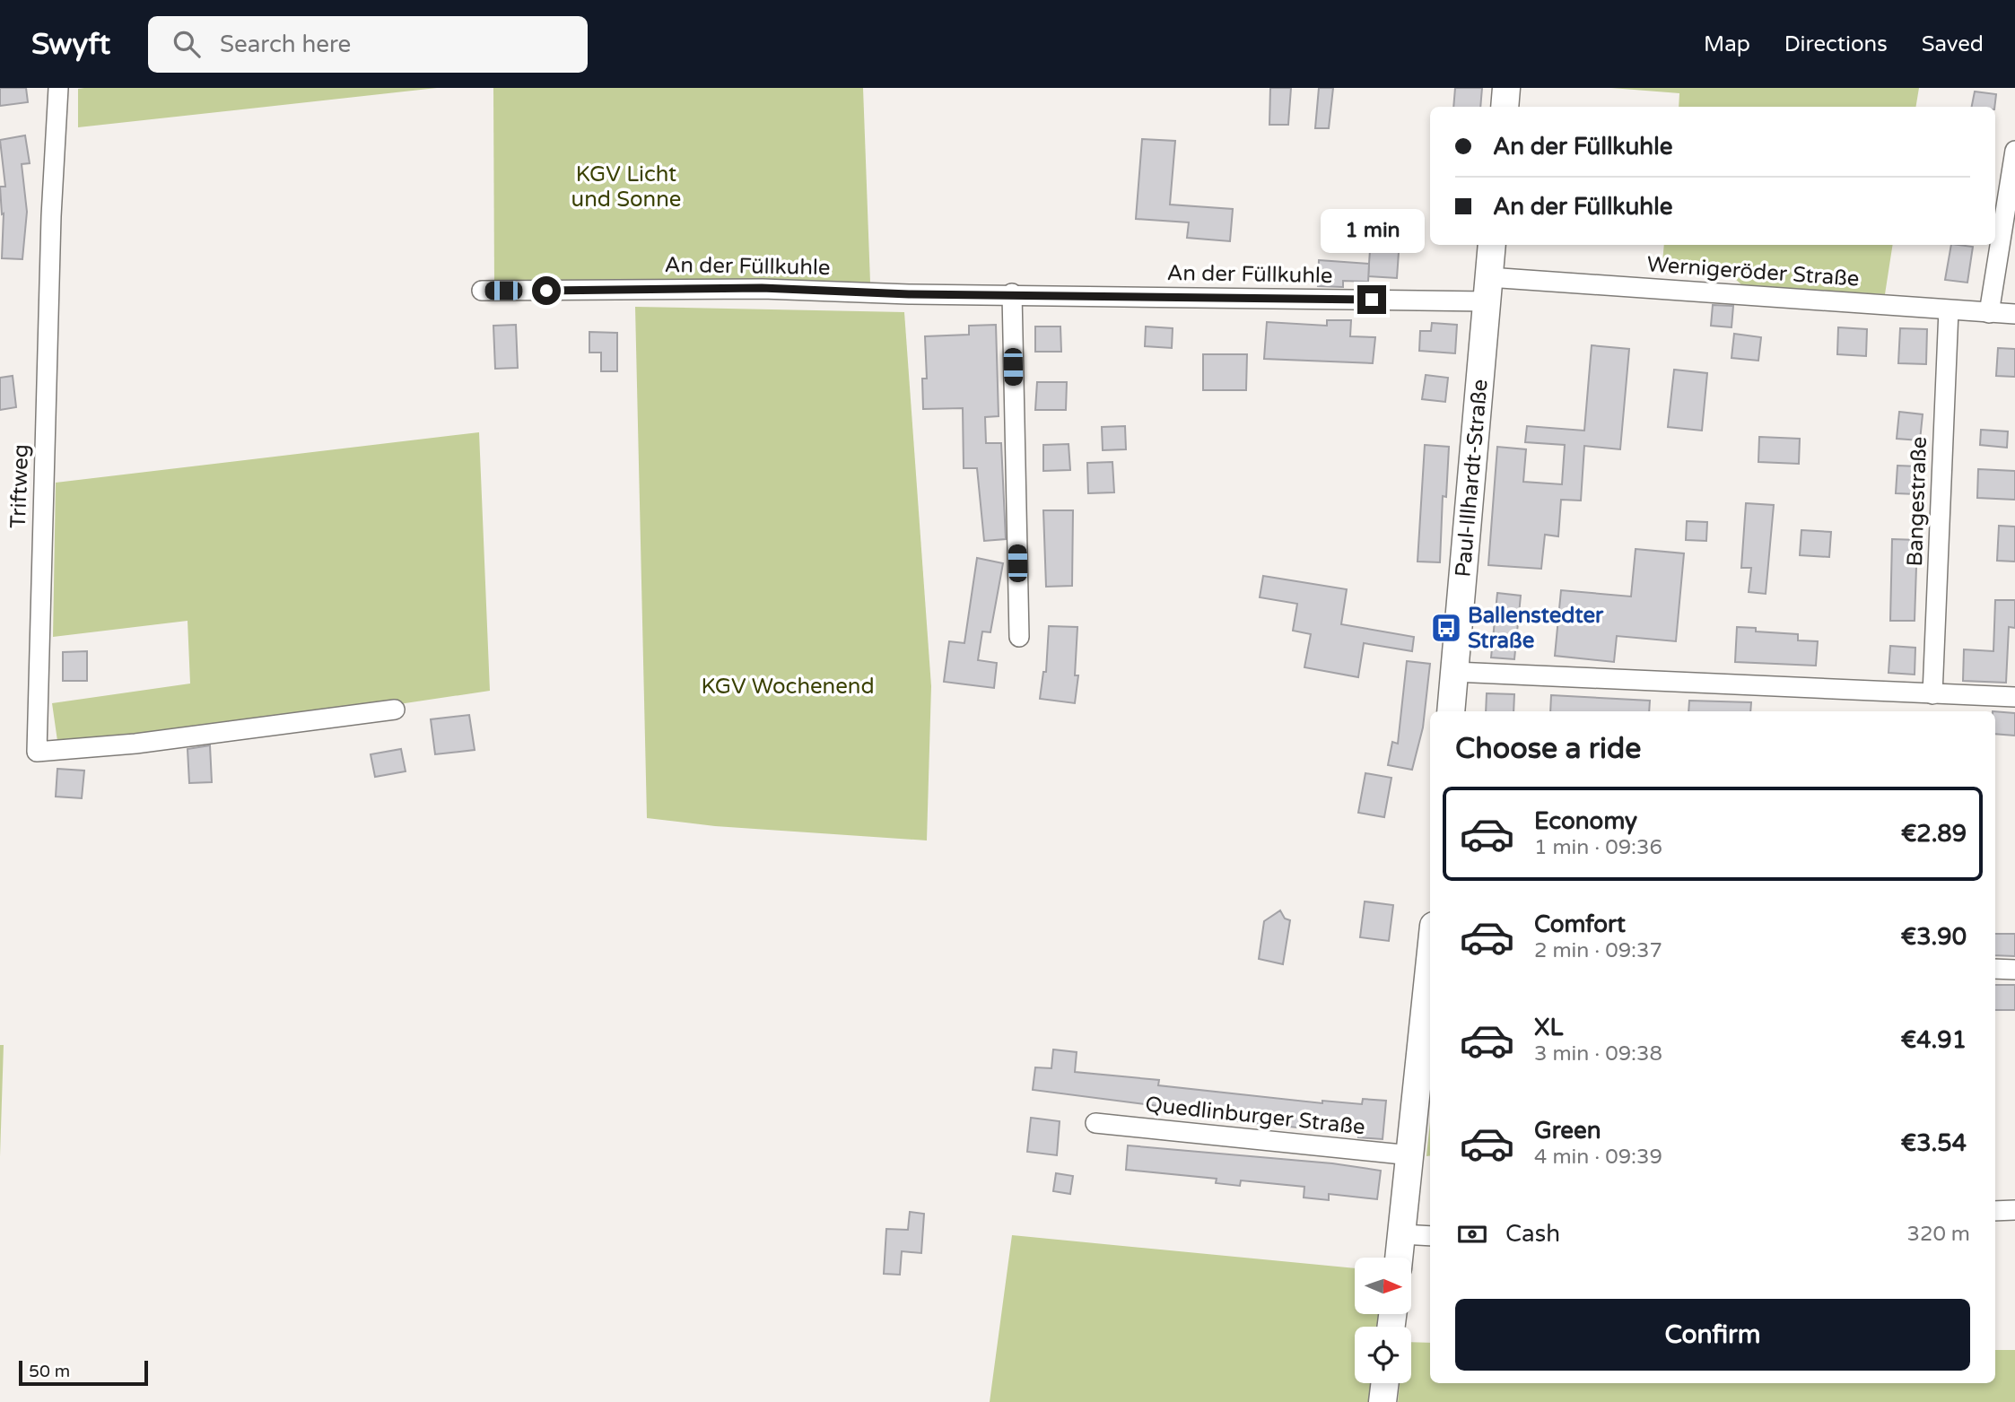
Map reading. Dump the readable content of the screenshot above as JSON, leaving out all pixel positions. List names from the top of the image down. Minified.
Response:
{"streets":{"street":["An der Füllkuhle","Wernigeröder Straße","Paul-Illhardt-Straße","Triftweg","Bangestraße","Quedlinburger Straße"]},"crossings":[["An der Füllkuhle","Wernigeröder Straße"],["An der Füllkuhle","Paul-Illhardt-Straße"],["Wernigeröder Straße","Paul-Illhardt-Straße"],["Wernigeröder Straße","Bangestraße"]],"parks":["KGV Licht und Sonne","KGV Wochenend"],"places":{"bus stop":["Ballenstedter Straße"]},"scale_bar":"50 m","north":"right","page":{"header":"Swyft","search":"Search here","nav":["Map","Directions","Saved"],"banner":["An der Füllkuhle","An der Füllkuhle"],"bubble":"1 min","heading":"Choose a ride","list":[{"name":"Economy","note":"1 min · 09:36","value":"€2.89"},{"name":"Comfort","note":"2 min · 09:37","value":"€3.90"},{"name":"XL","note":"3 min · 09:38","value":"€4.91"},{"name":"Green","note":"4 min · 09:39","value":"€3.54"}],"pay":["Cash","320 m"],"buttons":"Confirm","scale":"50 m"}}
